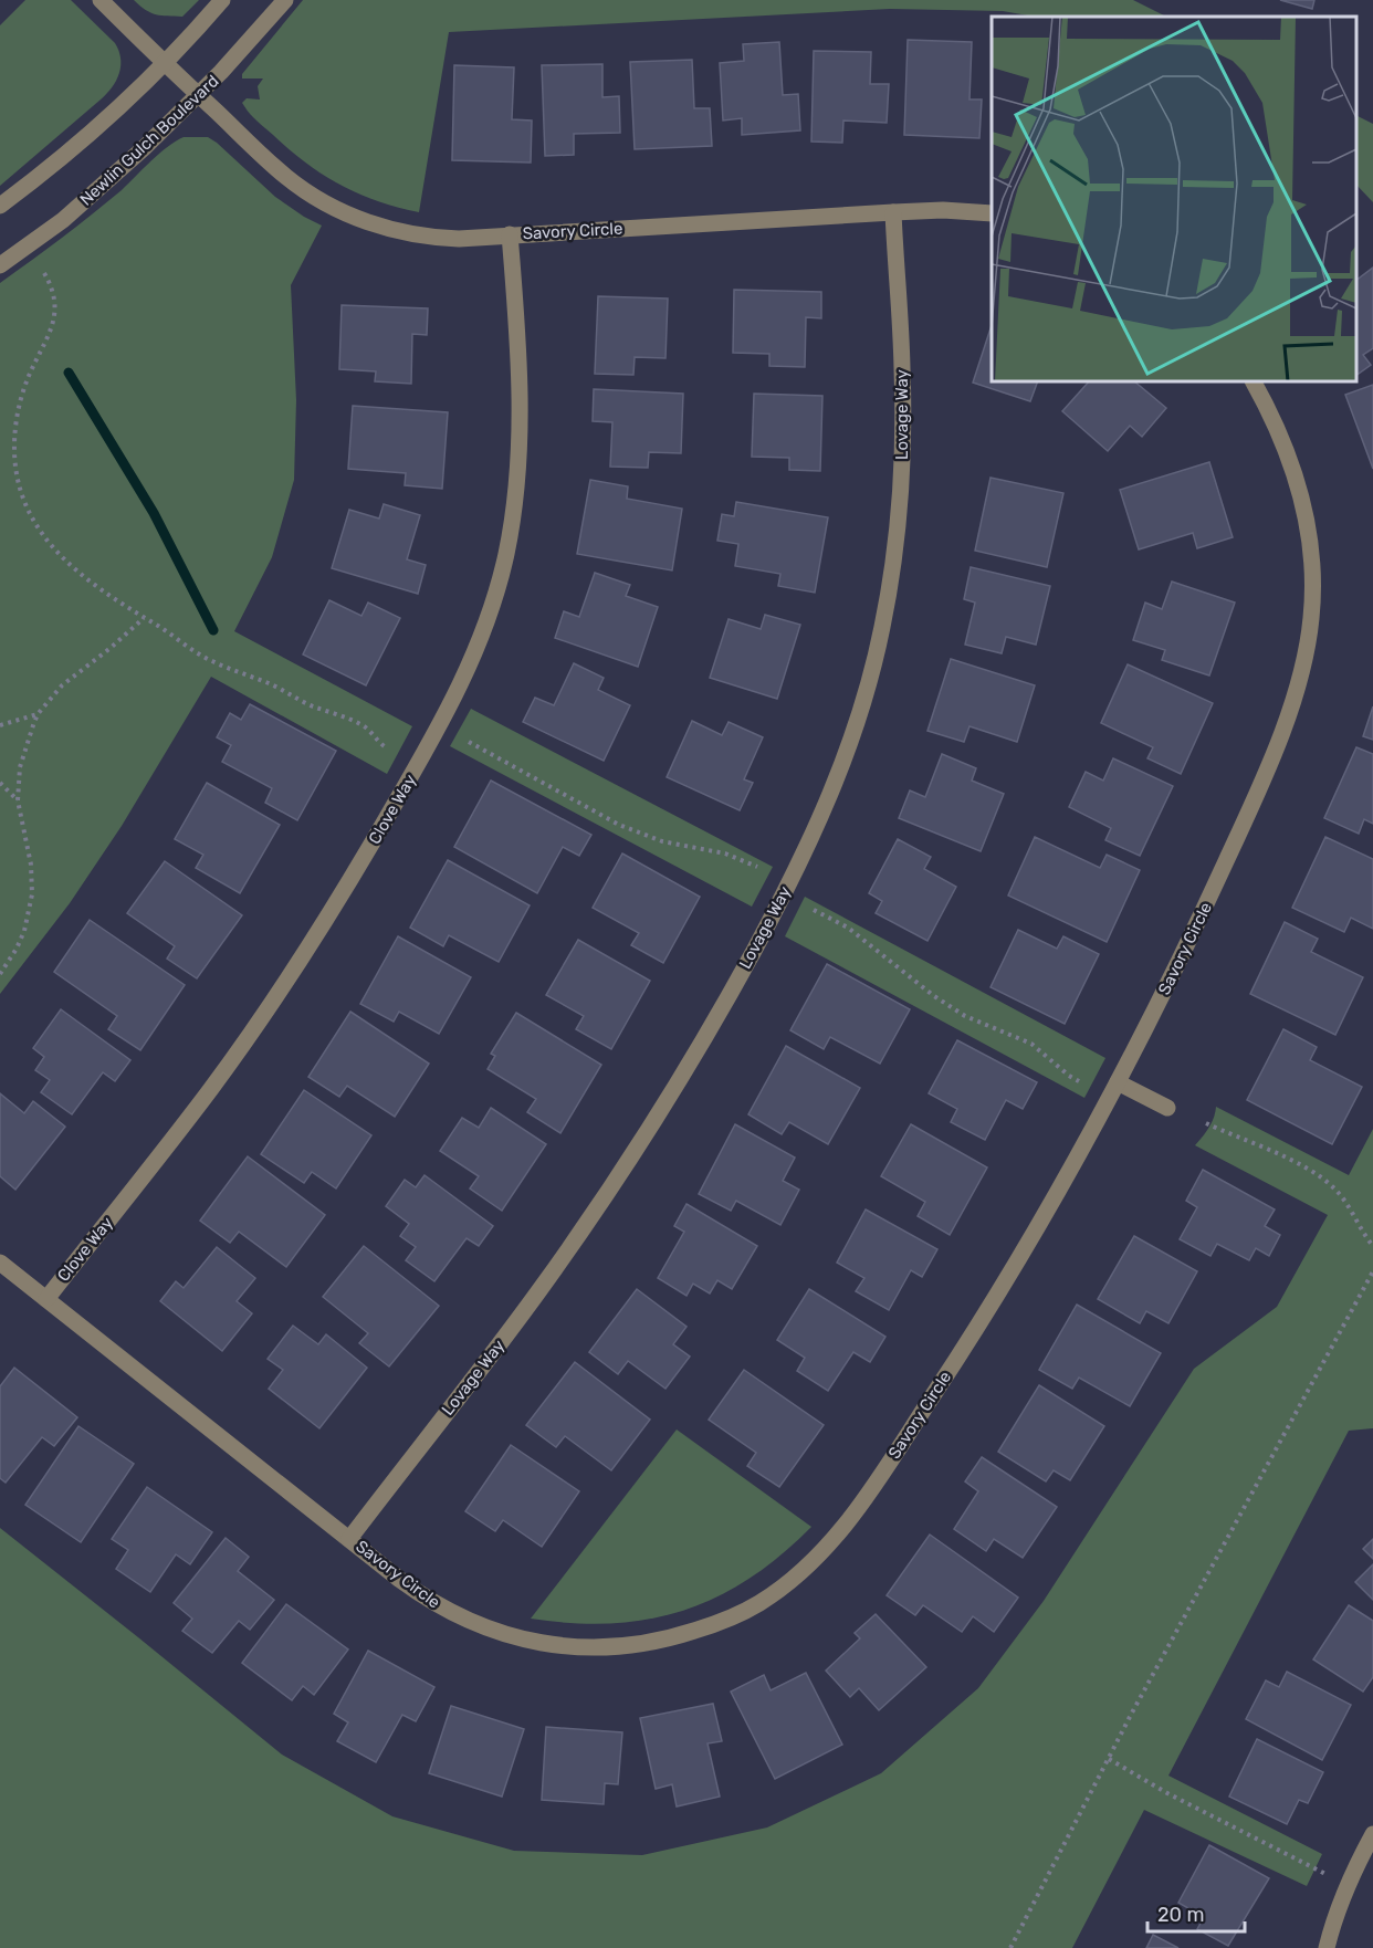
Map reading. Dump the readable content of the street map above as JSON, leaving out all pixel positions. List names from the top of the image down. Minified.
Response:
{"streets":{"street":["Newlin Gulch Boulevard","Savory Circle","Lovage Way","Clove Way"]},"crossings":[["Newlin Gulch Boulevard","Savory Circle"],["Savory Circle","Lovage Way"],["Savory Circle","Clove Way"]],"scale_bar":"20 m"}
